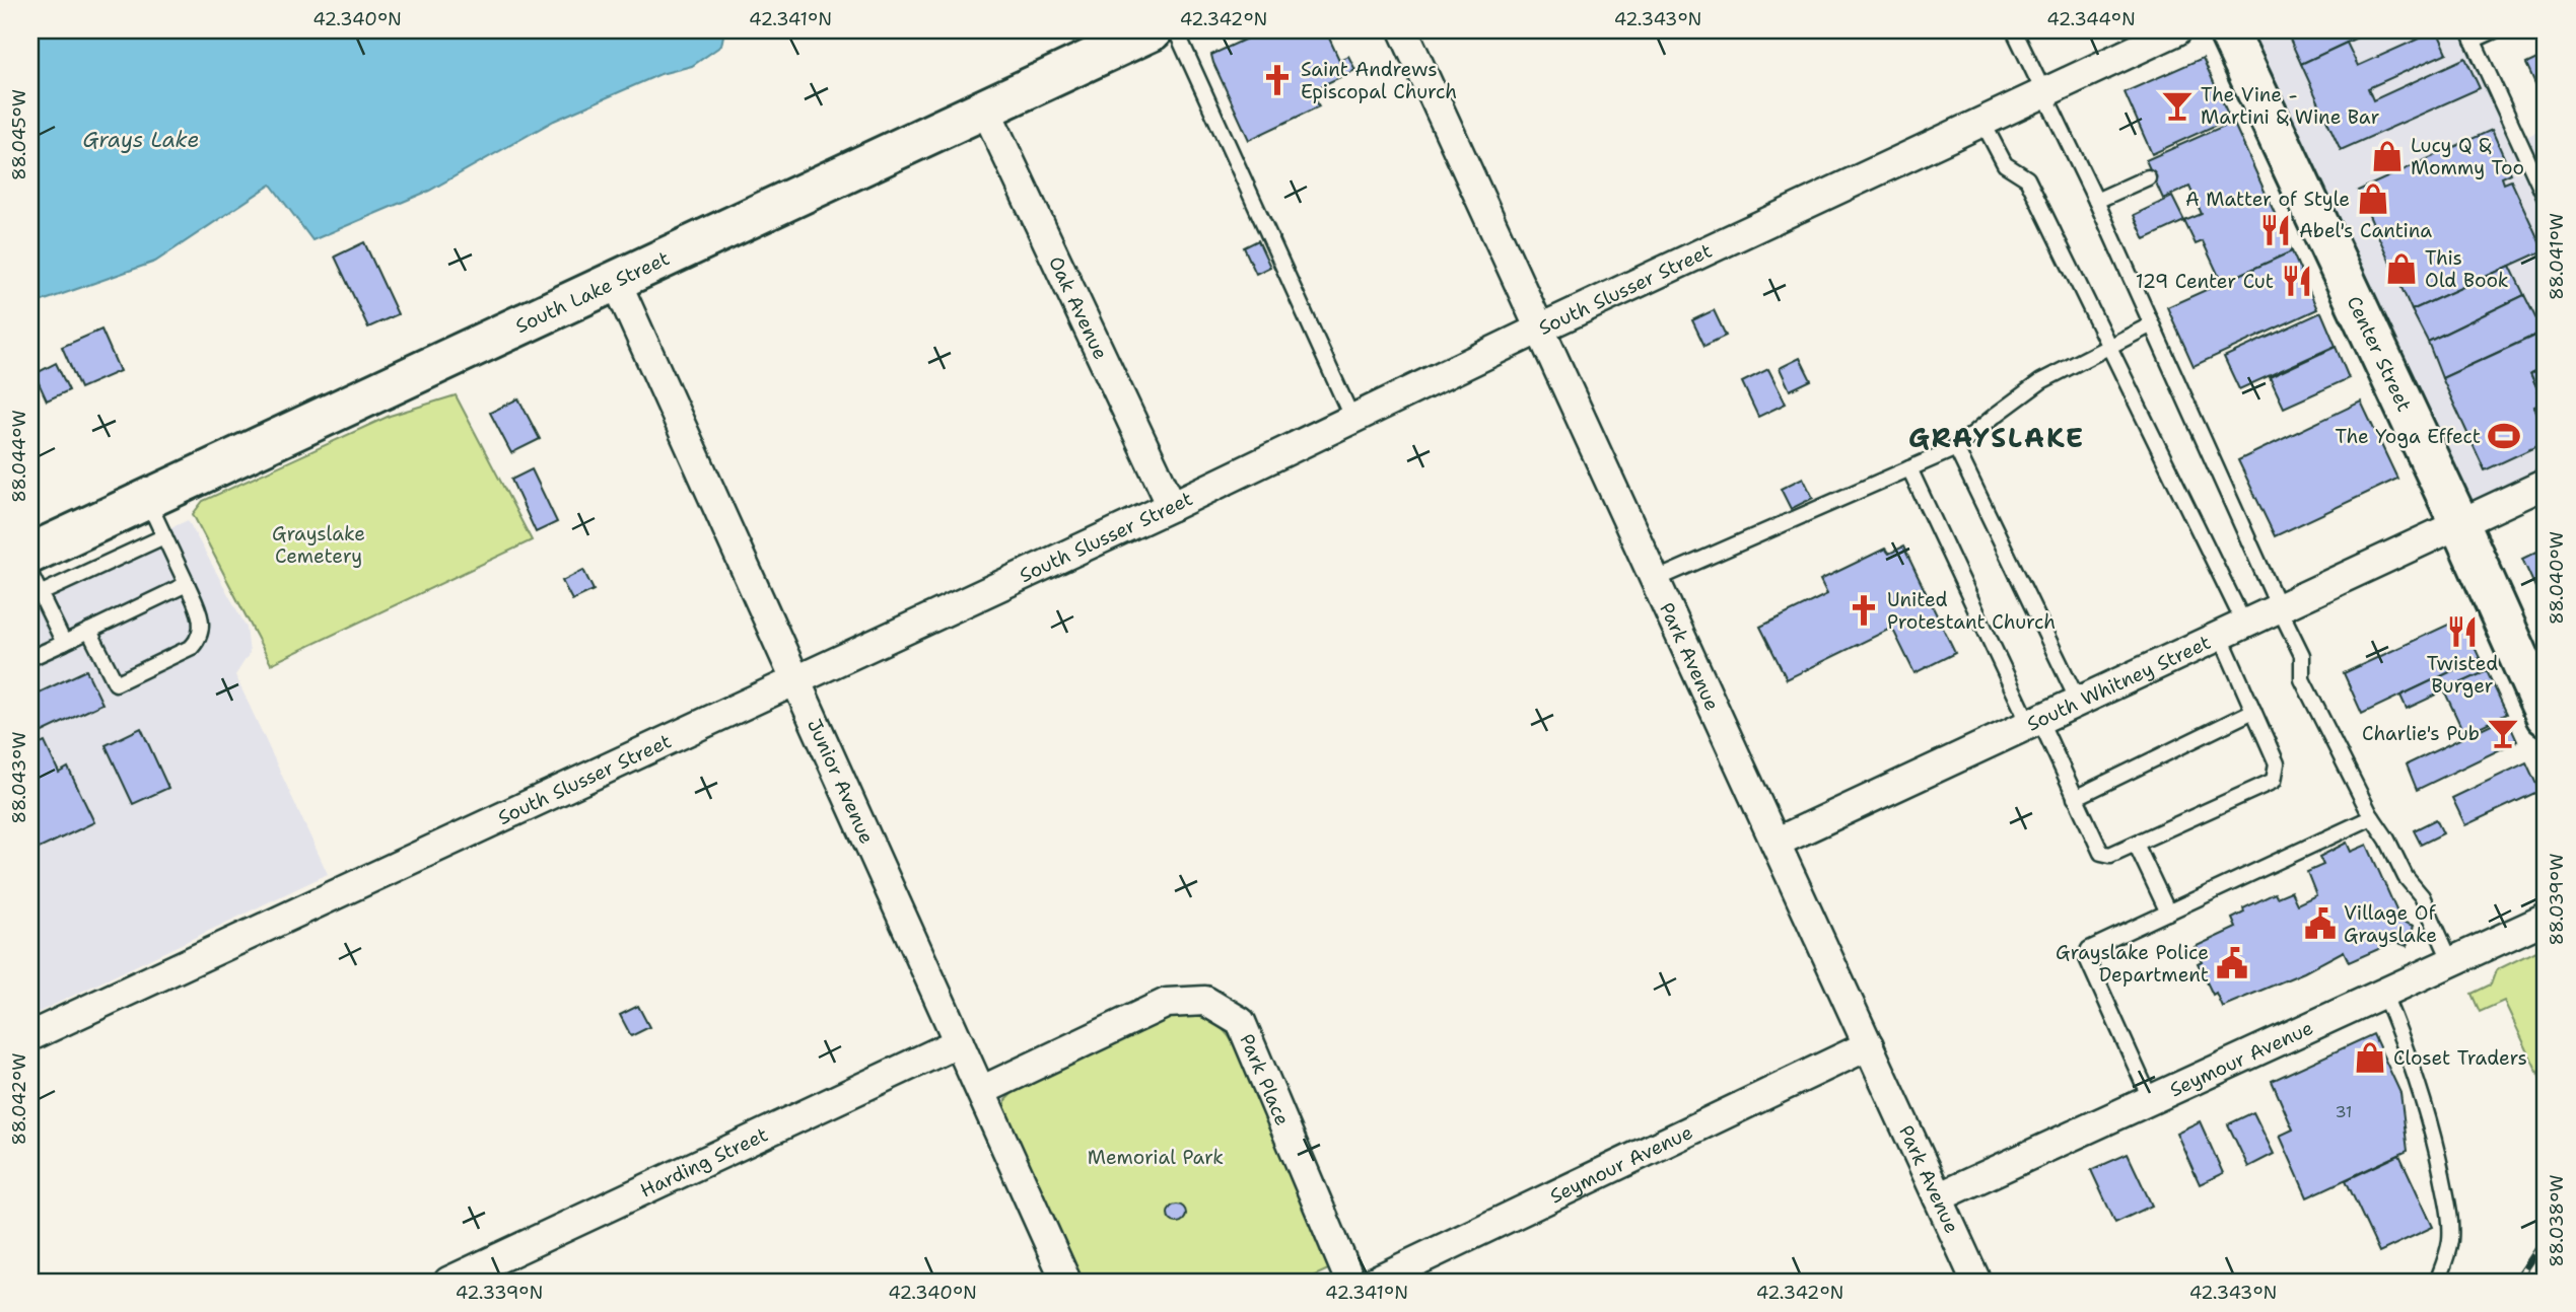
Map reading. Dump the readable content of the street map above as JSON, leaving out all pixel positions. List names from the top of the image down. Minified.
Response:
{"streets":{"street":["South Slusser Street","South Lake Street","Oak Avenue","Center Street","Park Avenue","South Whitney Street","Junior Avenue","Seymour Avenue","Park Place","Harding Street"]},"crossings":[["South Slusser Street","Oak Avenue"],["South Slusser Street","Park Avenue"],["South Slusser Street","Junior Avenue"],["South Lake Street","Oak Avenue"],["South Lake Street","Junior Avenue"],["Center Street","South Whitney Street"],["Park Avenue","South Whitney Street"],["Park Avenue","Seymour Avenue"],["Junior Avenue","Park Place"],["Junior Avenue","Harding Street"]],"districts":["GRAYSLAKE"],"water":["Grays Lake"],"parks":["Grayslake Cemetery","Memorial Park"],"places":{"church":["Saint Andrews Episcopal Church","United Protestant Church"],"bar":["The Vine - Martini & Wine Bar","Charlie's Pub"],"shop":["Lucy Q & Mommy Too","A Matter of Style","This Old Book","Closet Traders"],"restaurant":["Abel's Cantina","129 Center Cut","Twisted Burger"],"sports":["The Yoga Effect"],"public building":["Village Of Grayslake","Grayslake Police Department"]},"house_numbers":["31"],"coordinates":["42.340°N","42.341°N","42.342°N","42.343°N","42.344°N","88.045°W","88.041°W","88.044°W","88.040°W","88.043°W","88.039°W","88.042°W","88.038°W","42.339°N"]}
